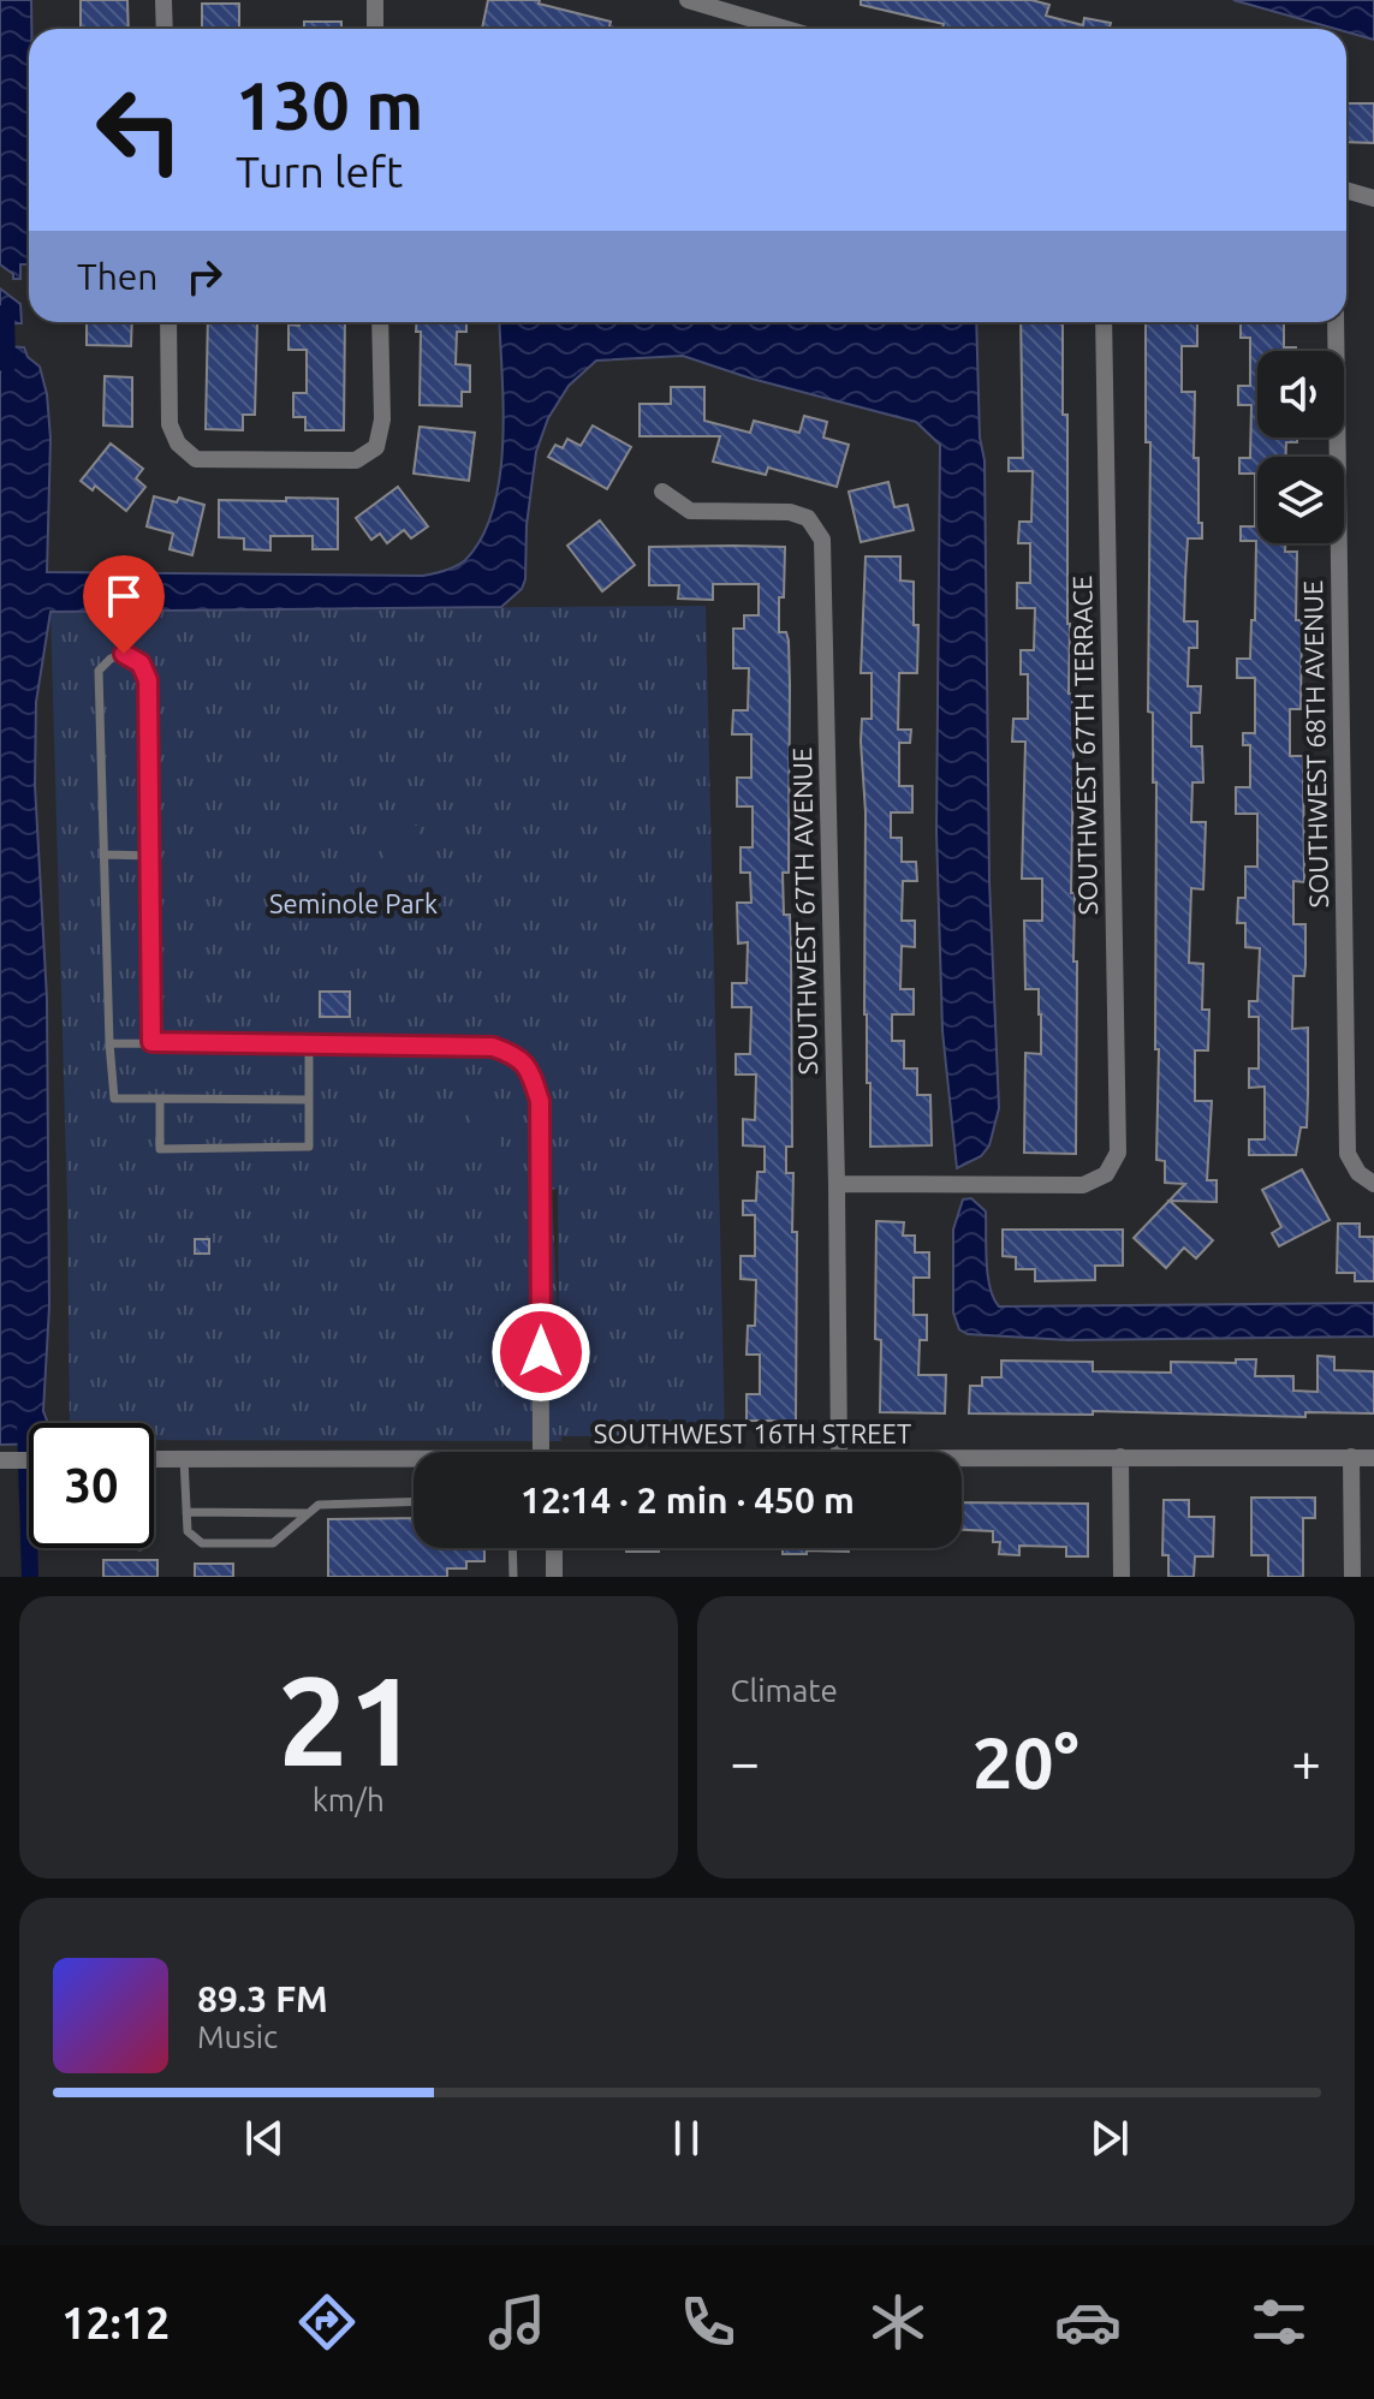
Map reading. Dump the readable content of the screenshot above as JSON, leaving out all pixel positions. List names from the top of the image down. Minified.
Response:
{"streets":{"street":["SOUTHWEST 68TH AVENUE","SOUTHWEST 67TH TERRACE","SOUTHWEST 67TH AVENUE","SOUTHWEST 16TH STREET"]},"crossings":[["SOUTHWEST 67TH TERRACE","SOUTHWEST 67TH AVENUE"]],"parks":["Seminole Park"],"page":{"turn":["130 m","Turn left"],"then":"Then","limit":"30","trip":"12:14 · 2 min · 450 m","tile":[["21","km/h"],"Climate"],"heat":["−","20°","+"],"song":["89.3 FM","Music"],"tabs":"12:12"}}
